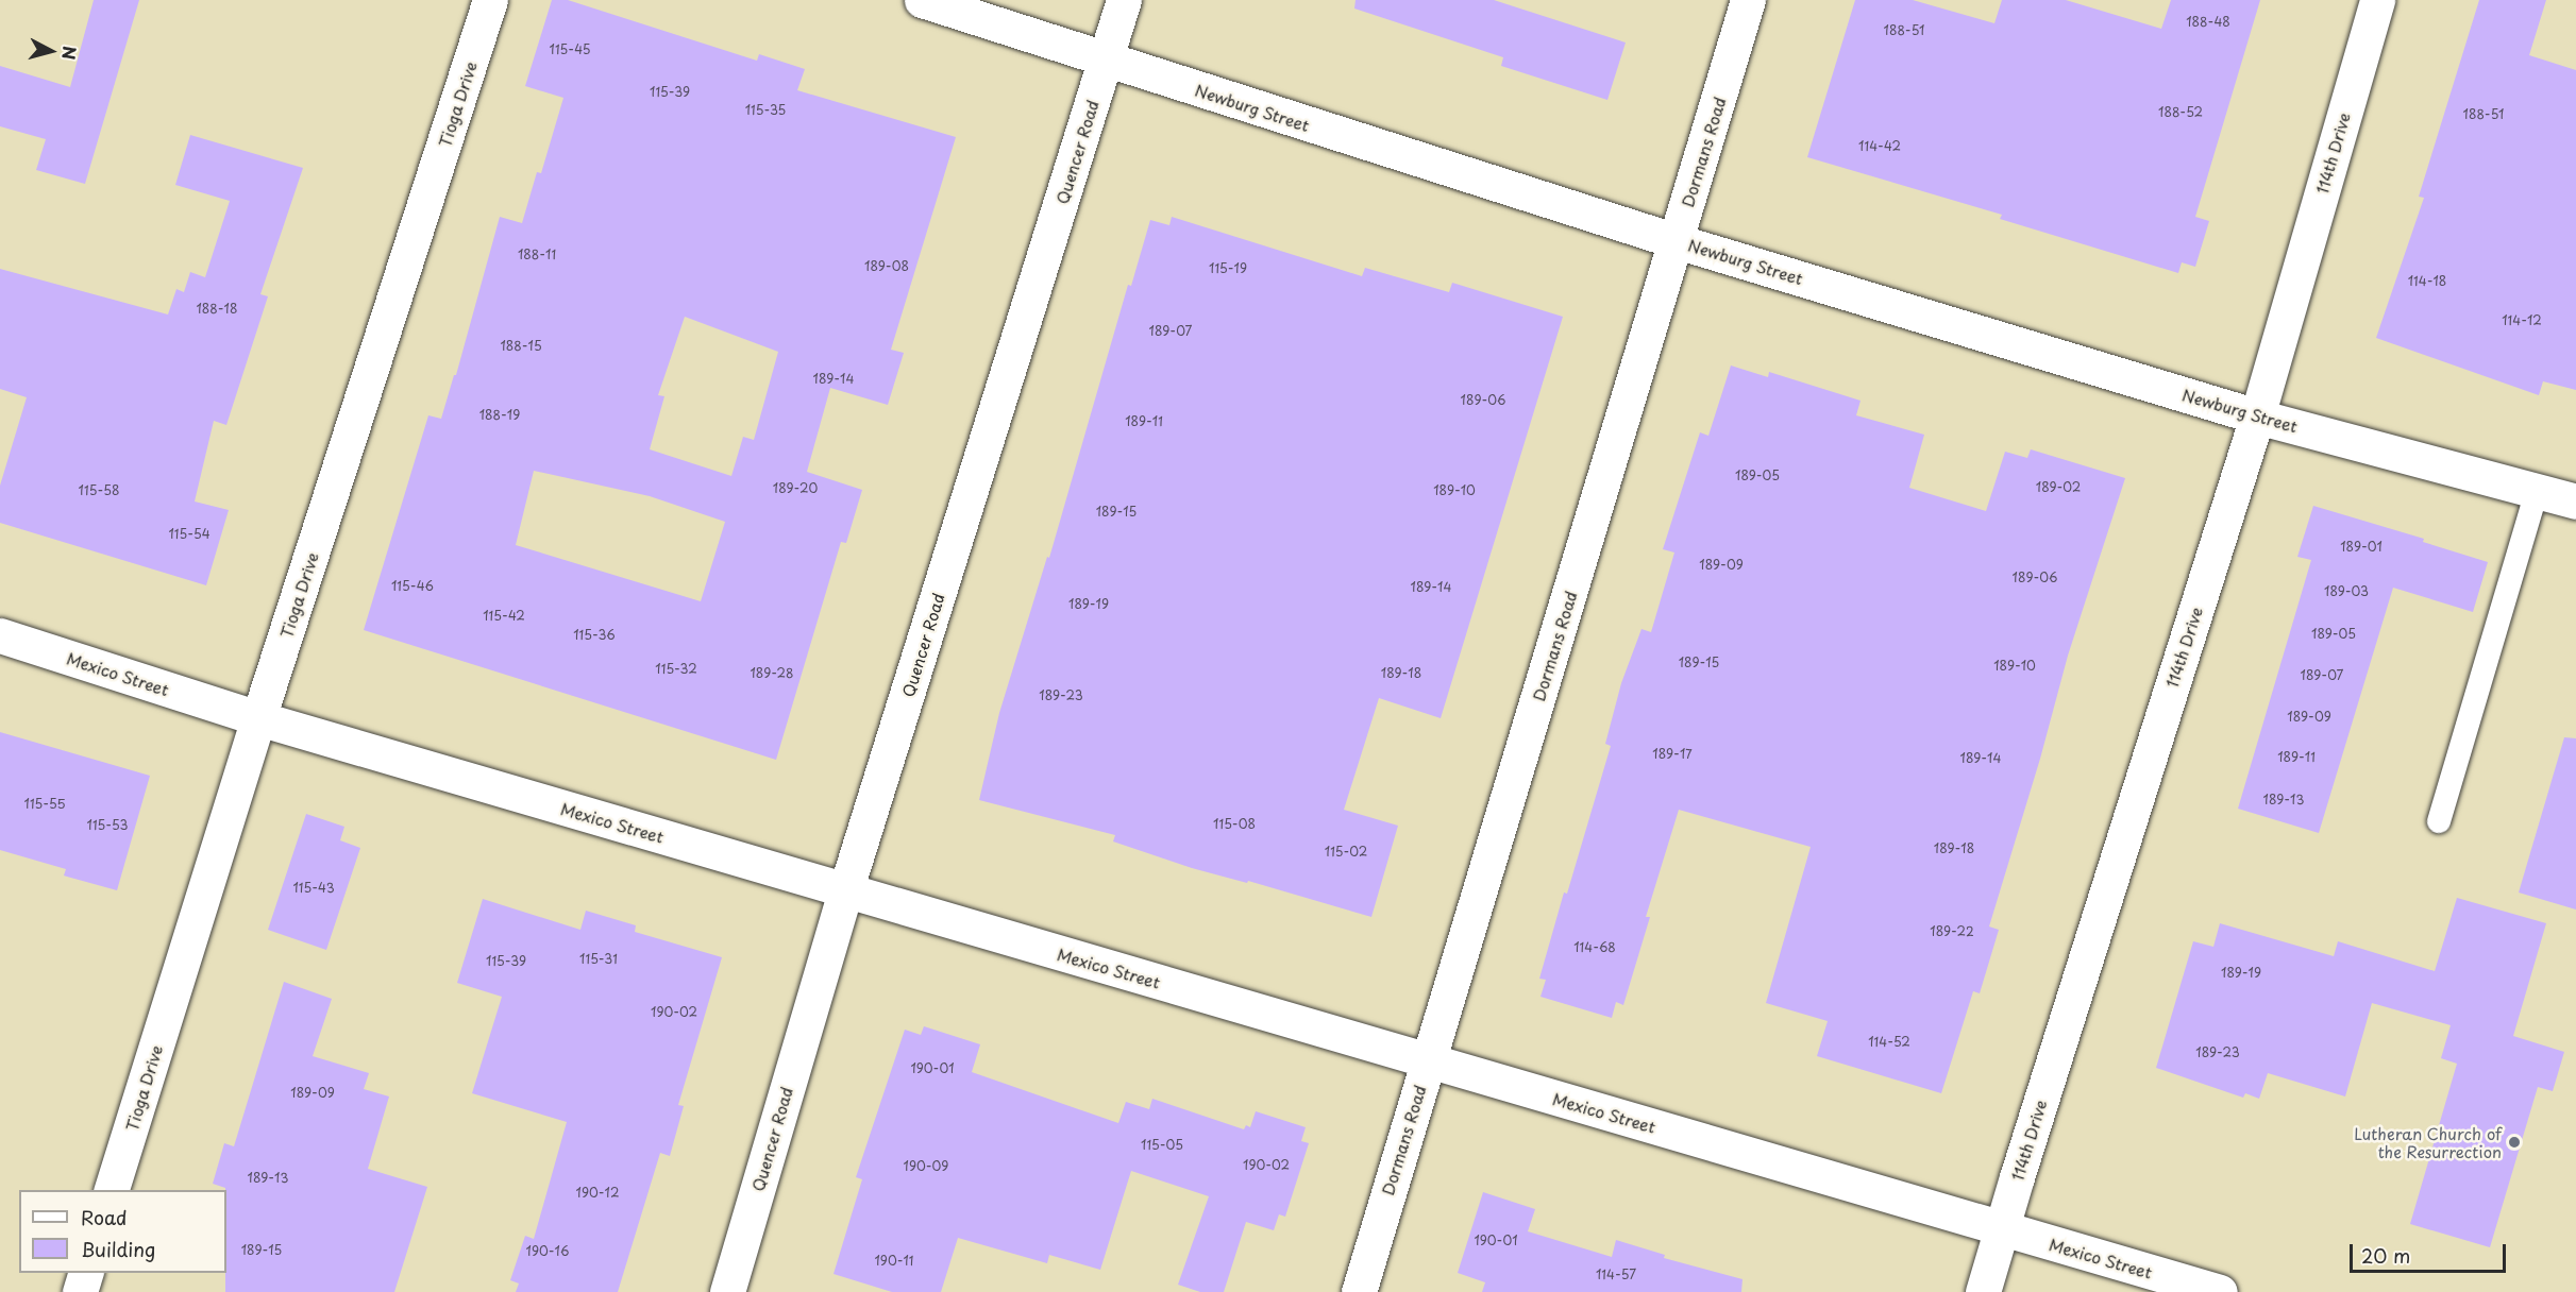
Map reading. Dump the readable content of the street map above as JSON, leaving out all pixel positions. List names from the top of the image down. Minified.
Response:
{"streets":{"street":["Tioga Drive","Newburg Street","Quencer Road","Dormans Road","114th Drive","Mexico Street"]},"crossings":[["Tioga Drive","Mexico Street"],["Newburg Street","Quencer Road"],["Newburg Street","Dormans Road"],["Newburg Street","114th Drive"],["Quencer Road","Mexico Street"],["Dormans Road","Mexico Street"],["114th Drive","Mexico Street"]],"places":["Lutheran Church of the Resurrection"],"house_numbers":["188-48","188-51","115-45","115-39","115-35","188-52","188-51","114-42","188-11","189-08","115-19","114-18","188-18","114-12","189-07","188-15","189-14","189-06","188-19","189-11","189-05","189-02","189-20","115-58","189-10","189-15","115-54","189-01","189-09","189-06","115-46","189-14","189-03","189-19","115-42","189-05","115-36","189-15","189-10","115-32","189-28","189-18","189-07","189-23","189-09","189-17","189-11","189-14","189-13","115-55","115-08","115-53","189-18","115-02","115-43","189-22","114-68","115-31","115-39","189-19","190-02","114-52","189-23","190-01","189-09","115-05","190-02","190-09","189-13","190-12","190-01","189-15","190-16","190-11","114-57"],"legend":["Road","Building"],"scale_bar":"20 m","north":"right"}
